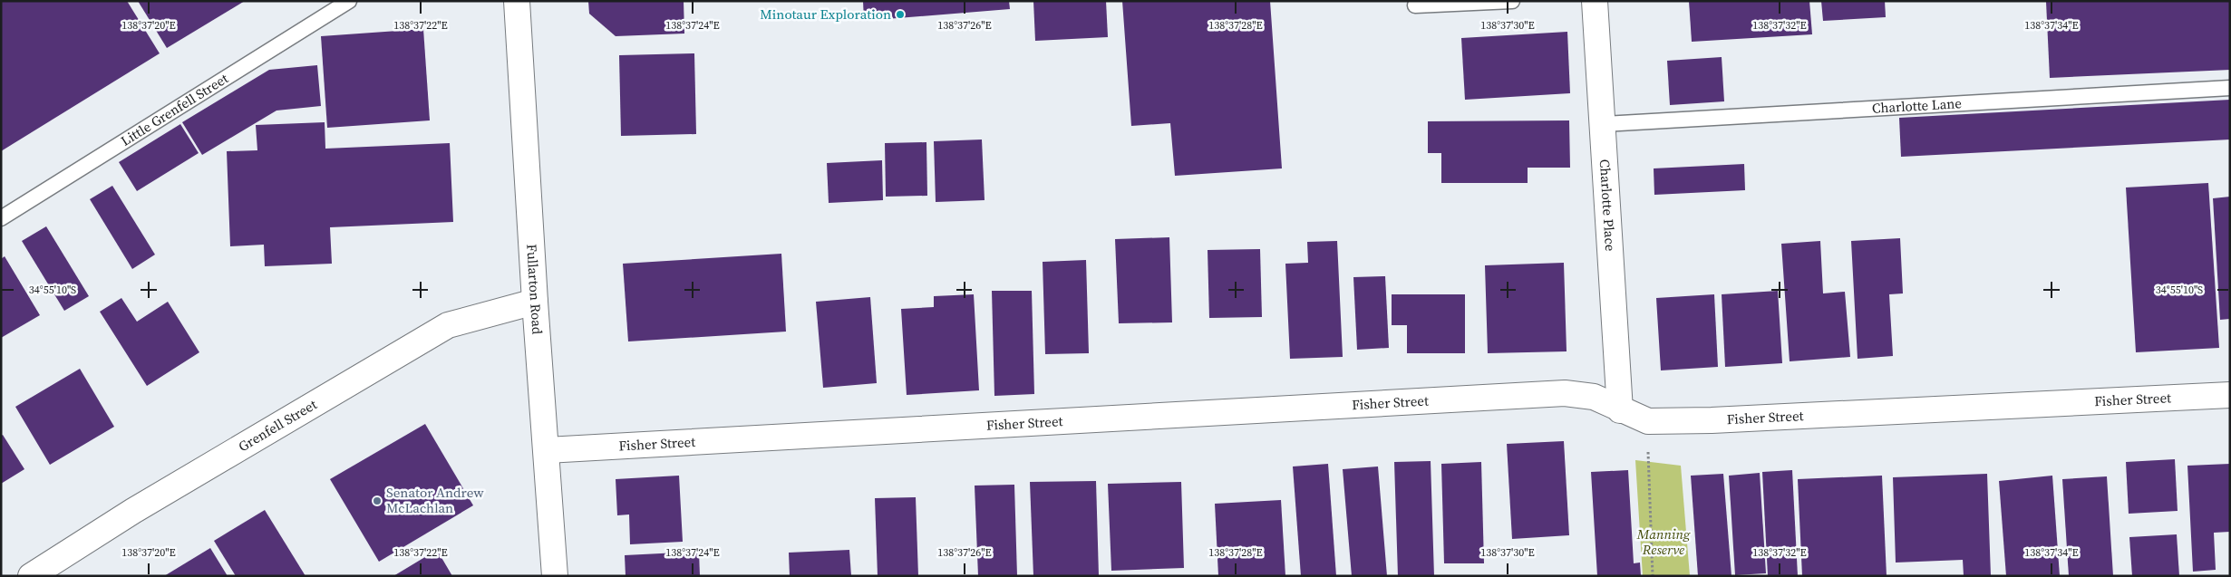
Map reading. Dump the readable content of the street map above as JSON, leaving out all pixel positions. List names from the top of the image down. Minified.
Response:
{"streets":{"street":["Charlotte Place","Fullarton Road","Fisher Street","Grenfell Street"],"lane":["Charlotte Lane","Little Grenfell Street"]},"crossings":[["Charlotte Lane","Charlotte Place"],["Charlotte Place","Fisher Street"],["Fullarton Road","Fisher Street"],["Fullarton Road","Grenfell Street"]],"parks":["Manning Reserve"],"places":["Minotaur Exploration","Senator Andrew McLachlan"],"coordinates":["138°37'20\"E","138°37'22\"E","138°37'24\"E","138°37'26\"E","138°37'28\"E","138°37'30\"E","138°37'32\"E","138°37'34\"E","34°55'10\"S"]}
